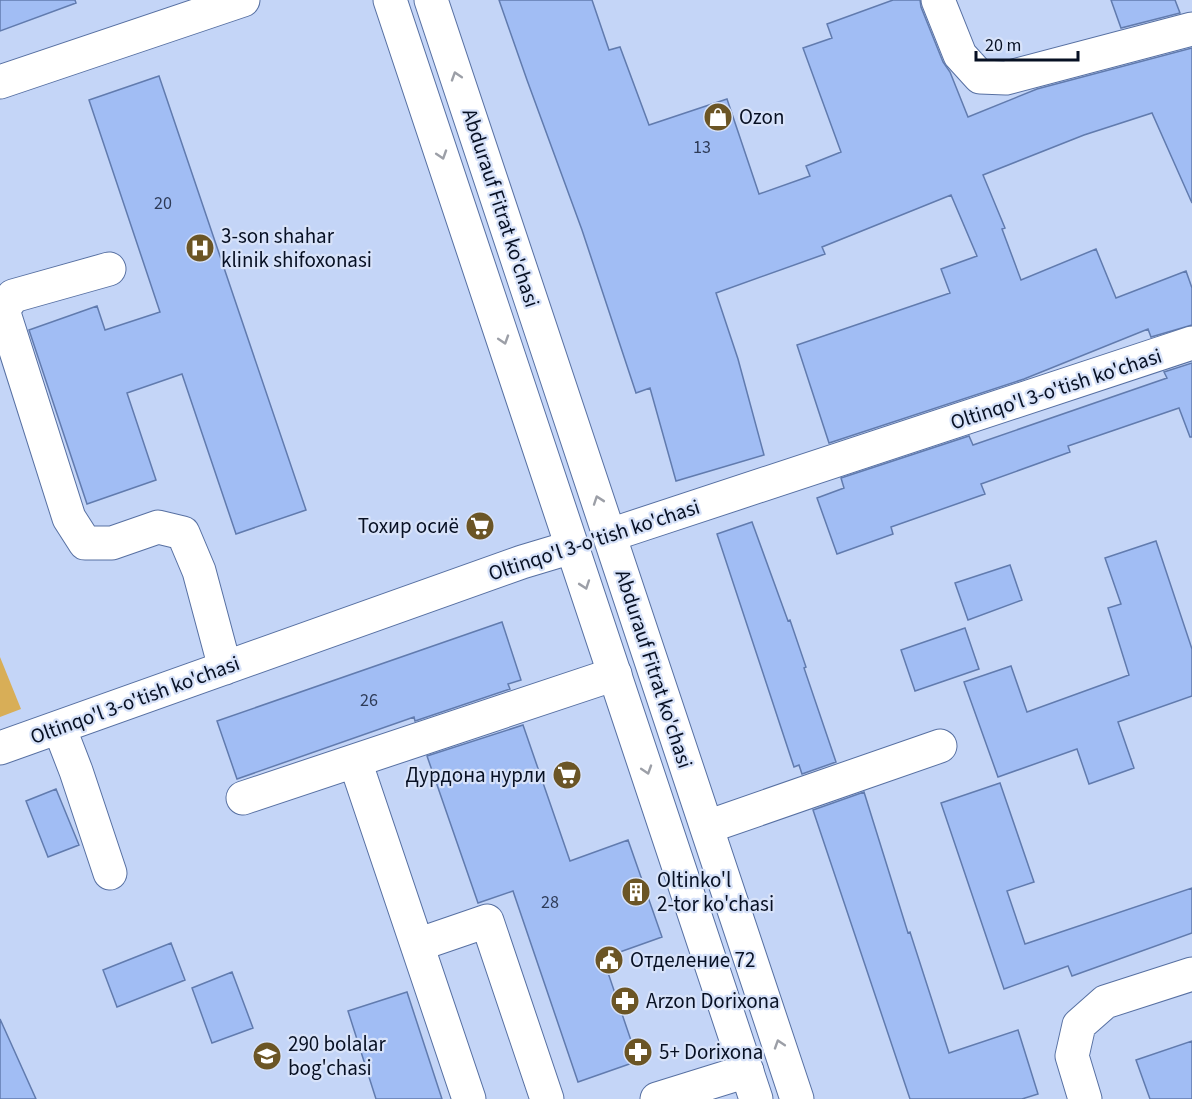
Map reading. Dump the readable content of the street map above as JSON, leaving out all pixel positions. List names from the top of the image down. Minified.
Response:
{"streets":{"main road":["Abdurauf Fitrat ko'chasi","Oltinqo'l 3-o'tish ko'chasi"]},"crossings":[["Abdurauf Fitrat ko'chasi","Oltinqo'l 3-o'tish ko'chasi"]],"places":{"shop":["Ozon"],"hospital":["3-son shahar klinik shifoxonasi"],"supermarket":["Тохир осиё","Дурдона нурли"],"building":["Oltinko'l 2-tor ko'chasi"],"public building":["Отделение 72"],"pharmacy":["Arzon Dorixona","5+ Dorixona"],"school or university":["290 bolalar bog'chasi"]},"house_numbers":["13","20","26","28"],"scale_bar":"20 m"}
